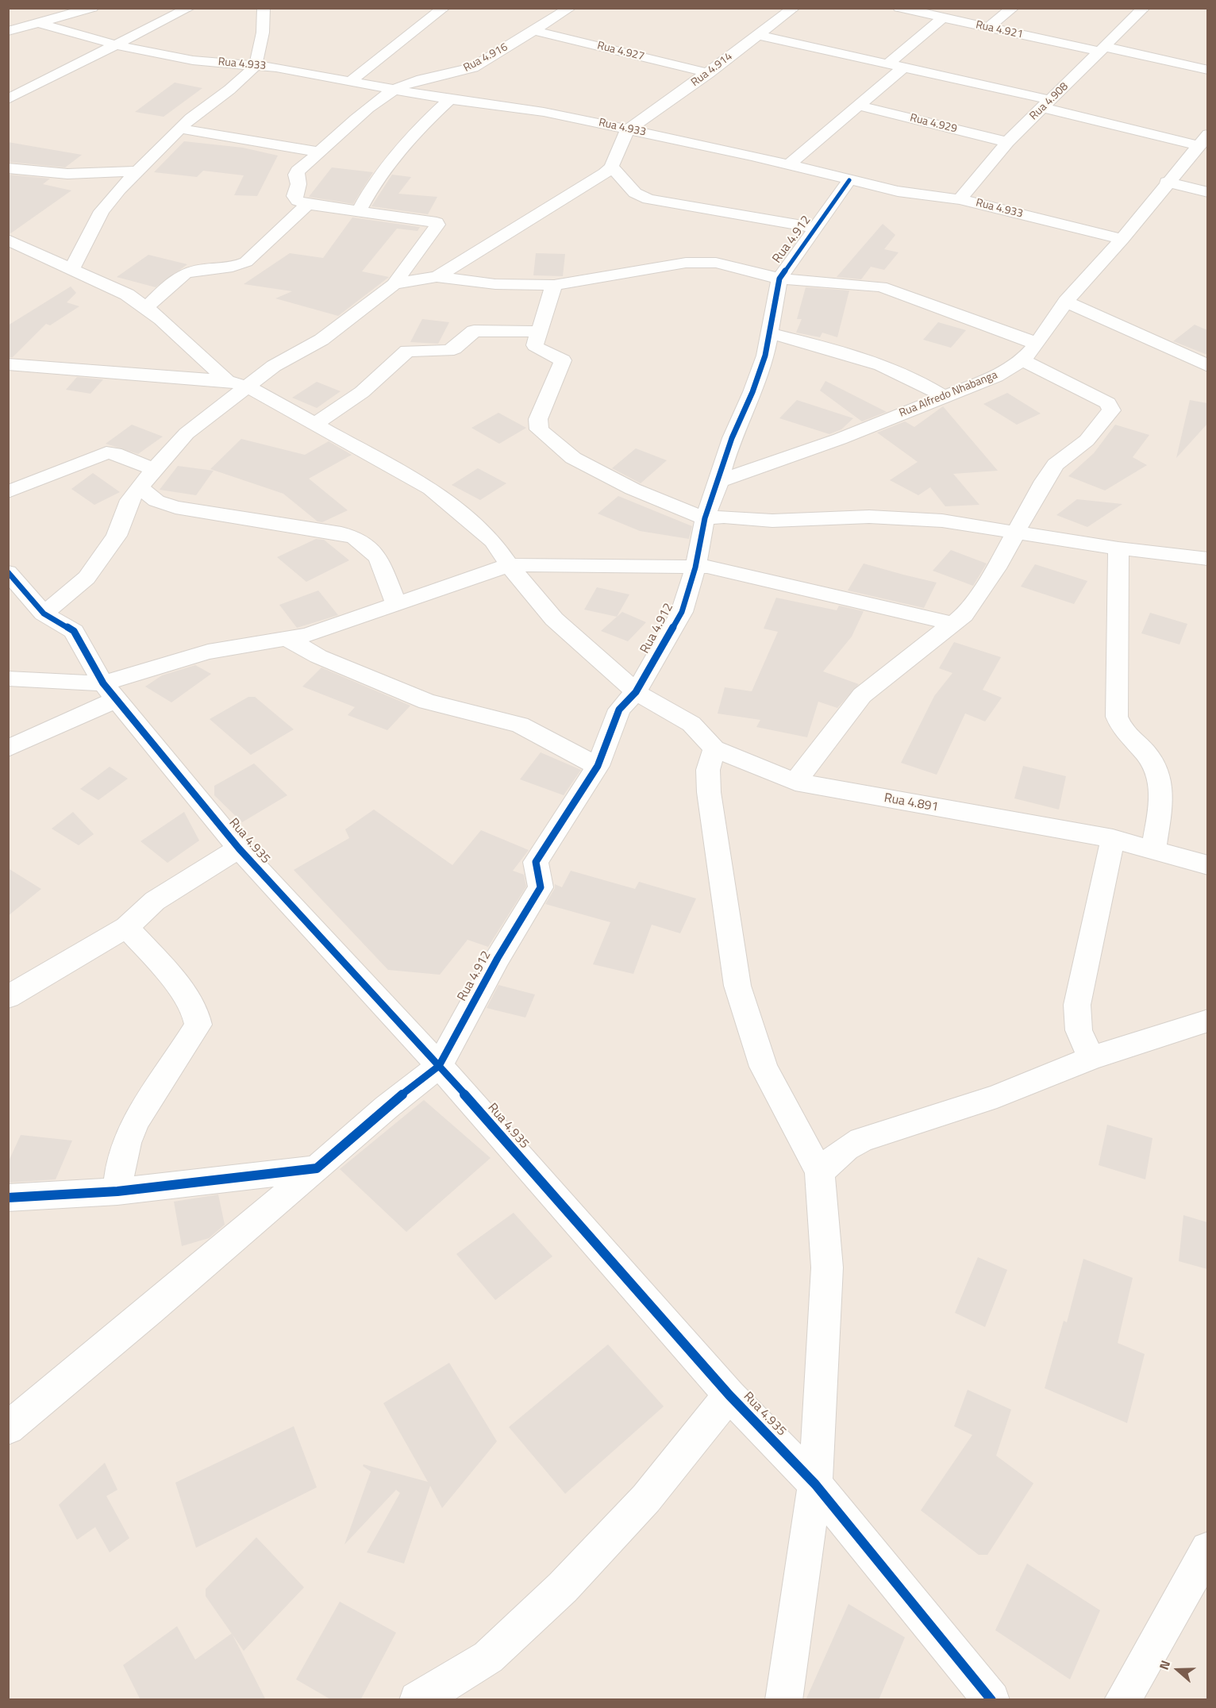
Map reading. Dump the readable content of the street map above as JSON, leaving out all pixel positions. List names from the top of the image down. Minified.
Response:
{"streets":{"street":["Rua 4.921","Rua 4.927","Rua 4.916","Rua 4.933","Rua 4.914","Rua 4.908","Rua 4.929","Rua 4.912","Rua Alfredo Nhabanga","Rua 4.891","Rua 4.935"]},"crossings":[["Rua 4.921","Rua 4.908"],["Rua 4.927","Rua 4.916"],["Rua 4.927","Rua 4.914"],["Rua 4.916","Rua 4.933"],["Rua 4.933","Rua 4.914"],["Rua 4.933","Rua 4.908"],["Rua 4.933","Rua 4.912"],["Rua 4.933","Rua Alfredo Nhabanga"],["Rua 4.914","Rua Alfredo Nhabanga"],["Rua 4.908","Rua 4.929"],["Rua 4.908","Rua Alfredo Nhabanga"],["Rua 4.912","Rua Alfredo Nhabanga"],["Rua 4.912","Rua 4.891"],["Rua 4.912","Rua 4.935"]],"north":"left"}
